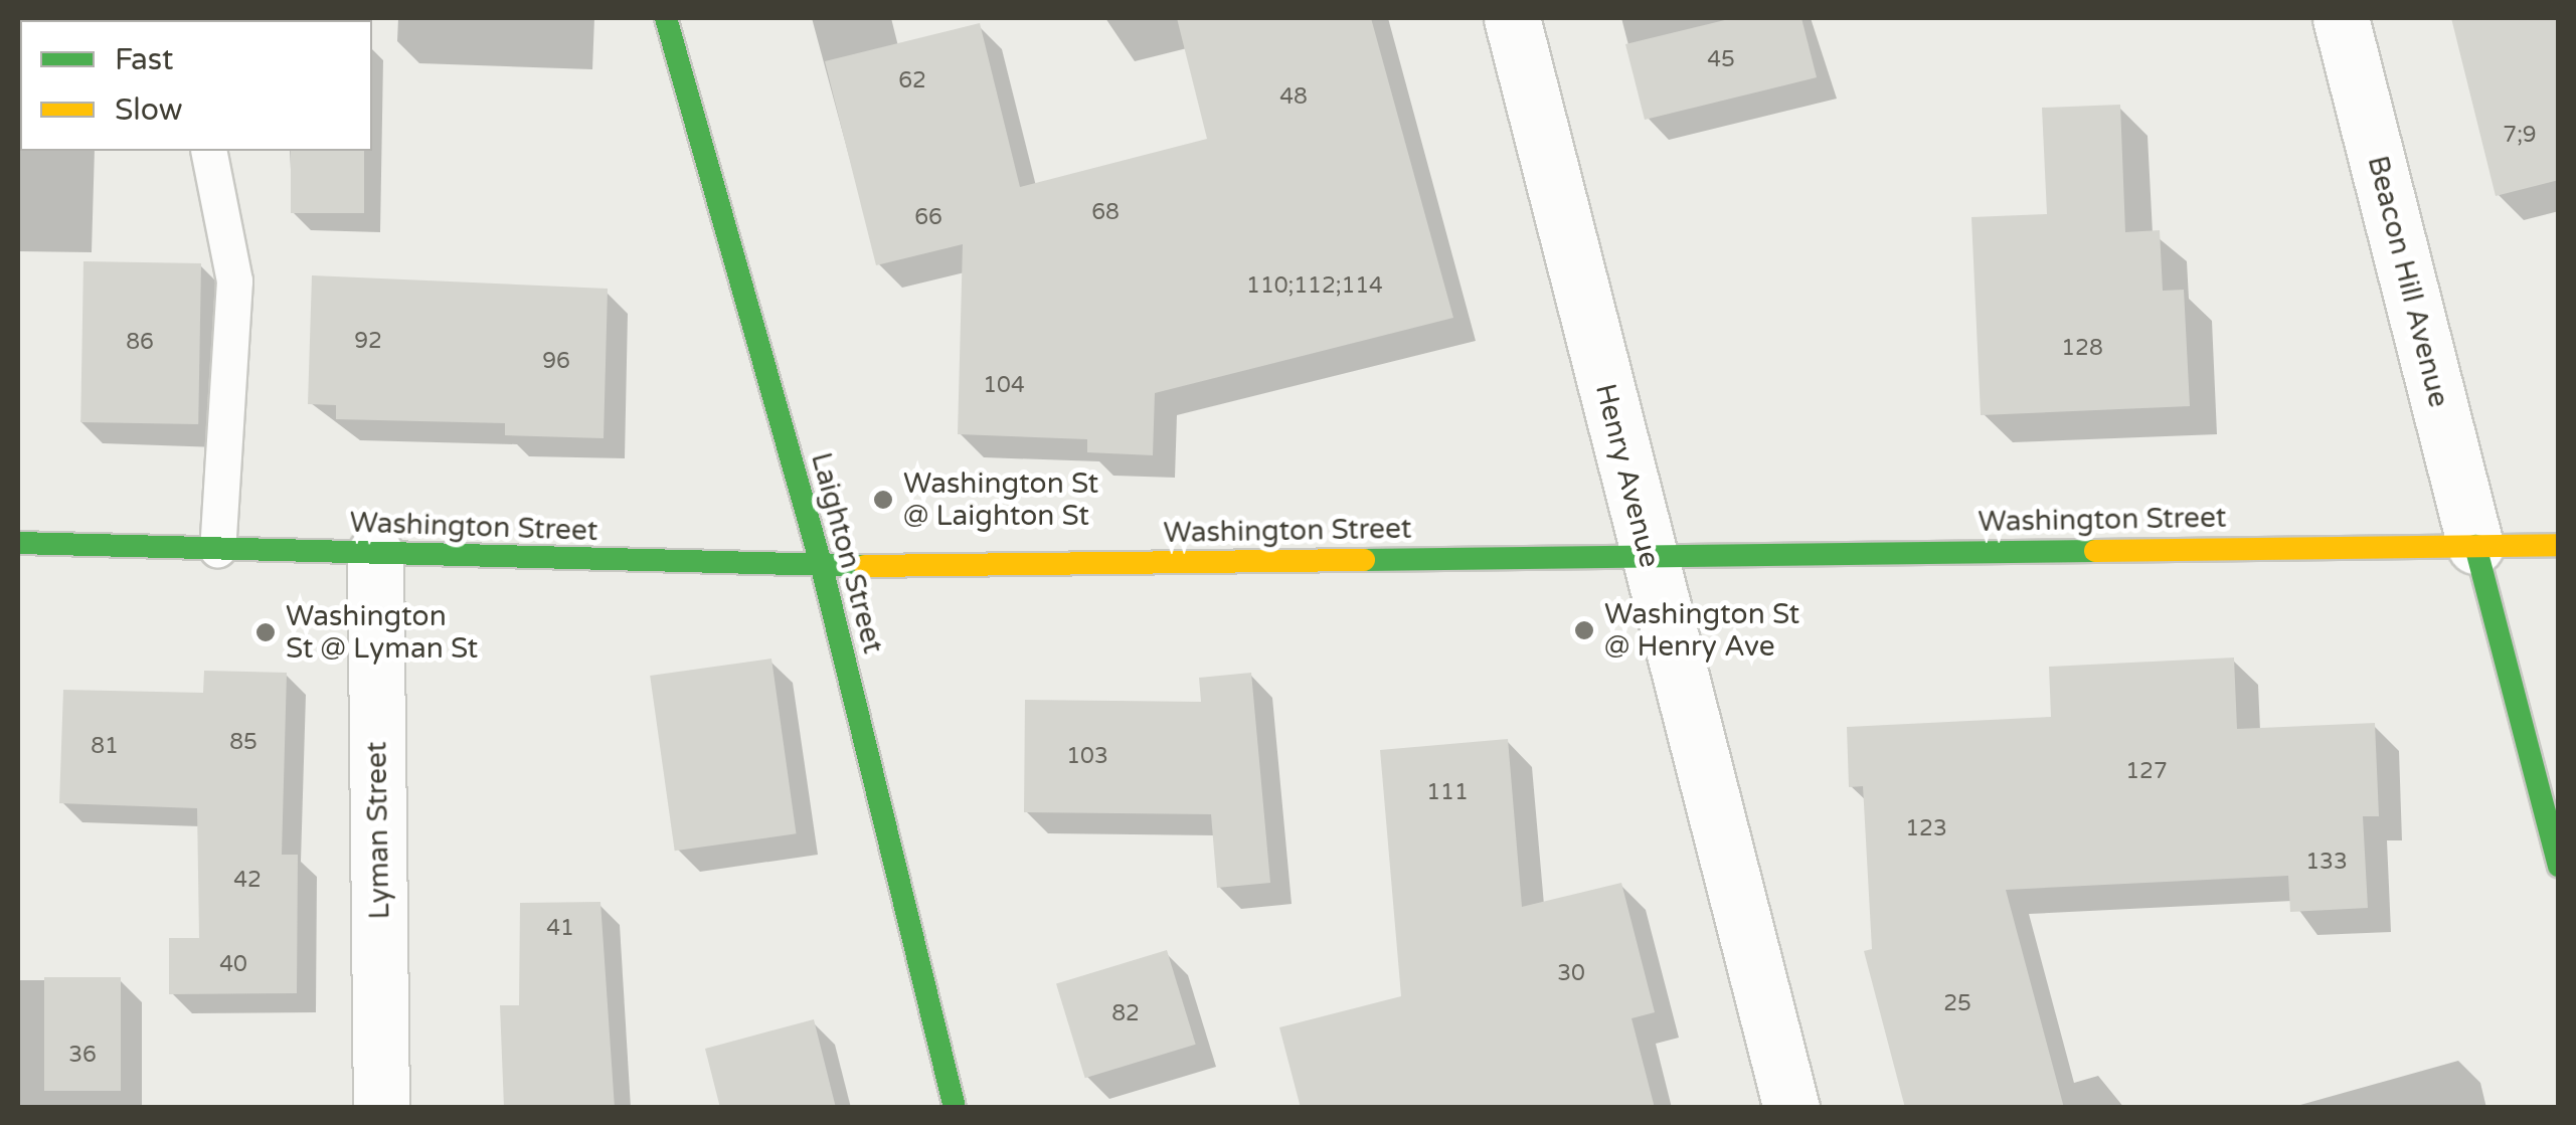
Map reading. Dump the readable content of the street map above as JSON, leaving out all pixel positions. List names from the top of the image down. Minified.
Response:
{"streets":{"main road":["Washington Street","Laighton Street"],"street":["Beacon Hill Avenue","Henry Avenue","Lyman Street"]},"crossings":[["Beacon Hill Avenue","Washington Street"],["Henry Avenue","Washington Street"],["Washington Street","Laighton Street"],["Washington Street","Lyman Street"]],"places":["Washington St @ Laighton St","Washington St @ Henry Ave","Washington St @ Lyman St"],"house_numbers":["45","62","48","7;9","68","66","110;112;114","92","86","128","96","104","85","81","103","127","111","123","133","42","41","40","30","25","82","36"],"legend":["Fast","Slow"]}
